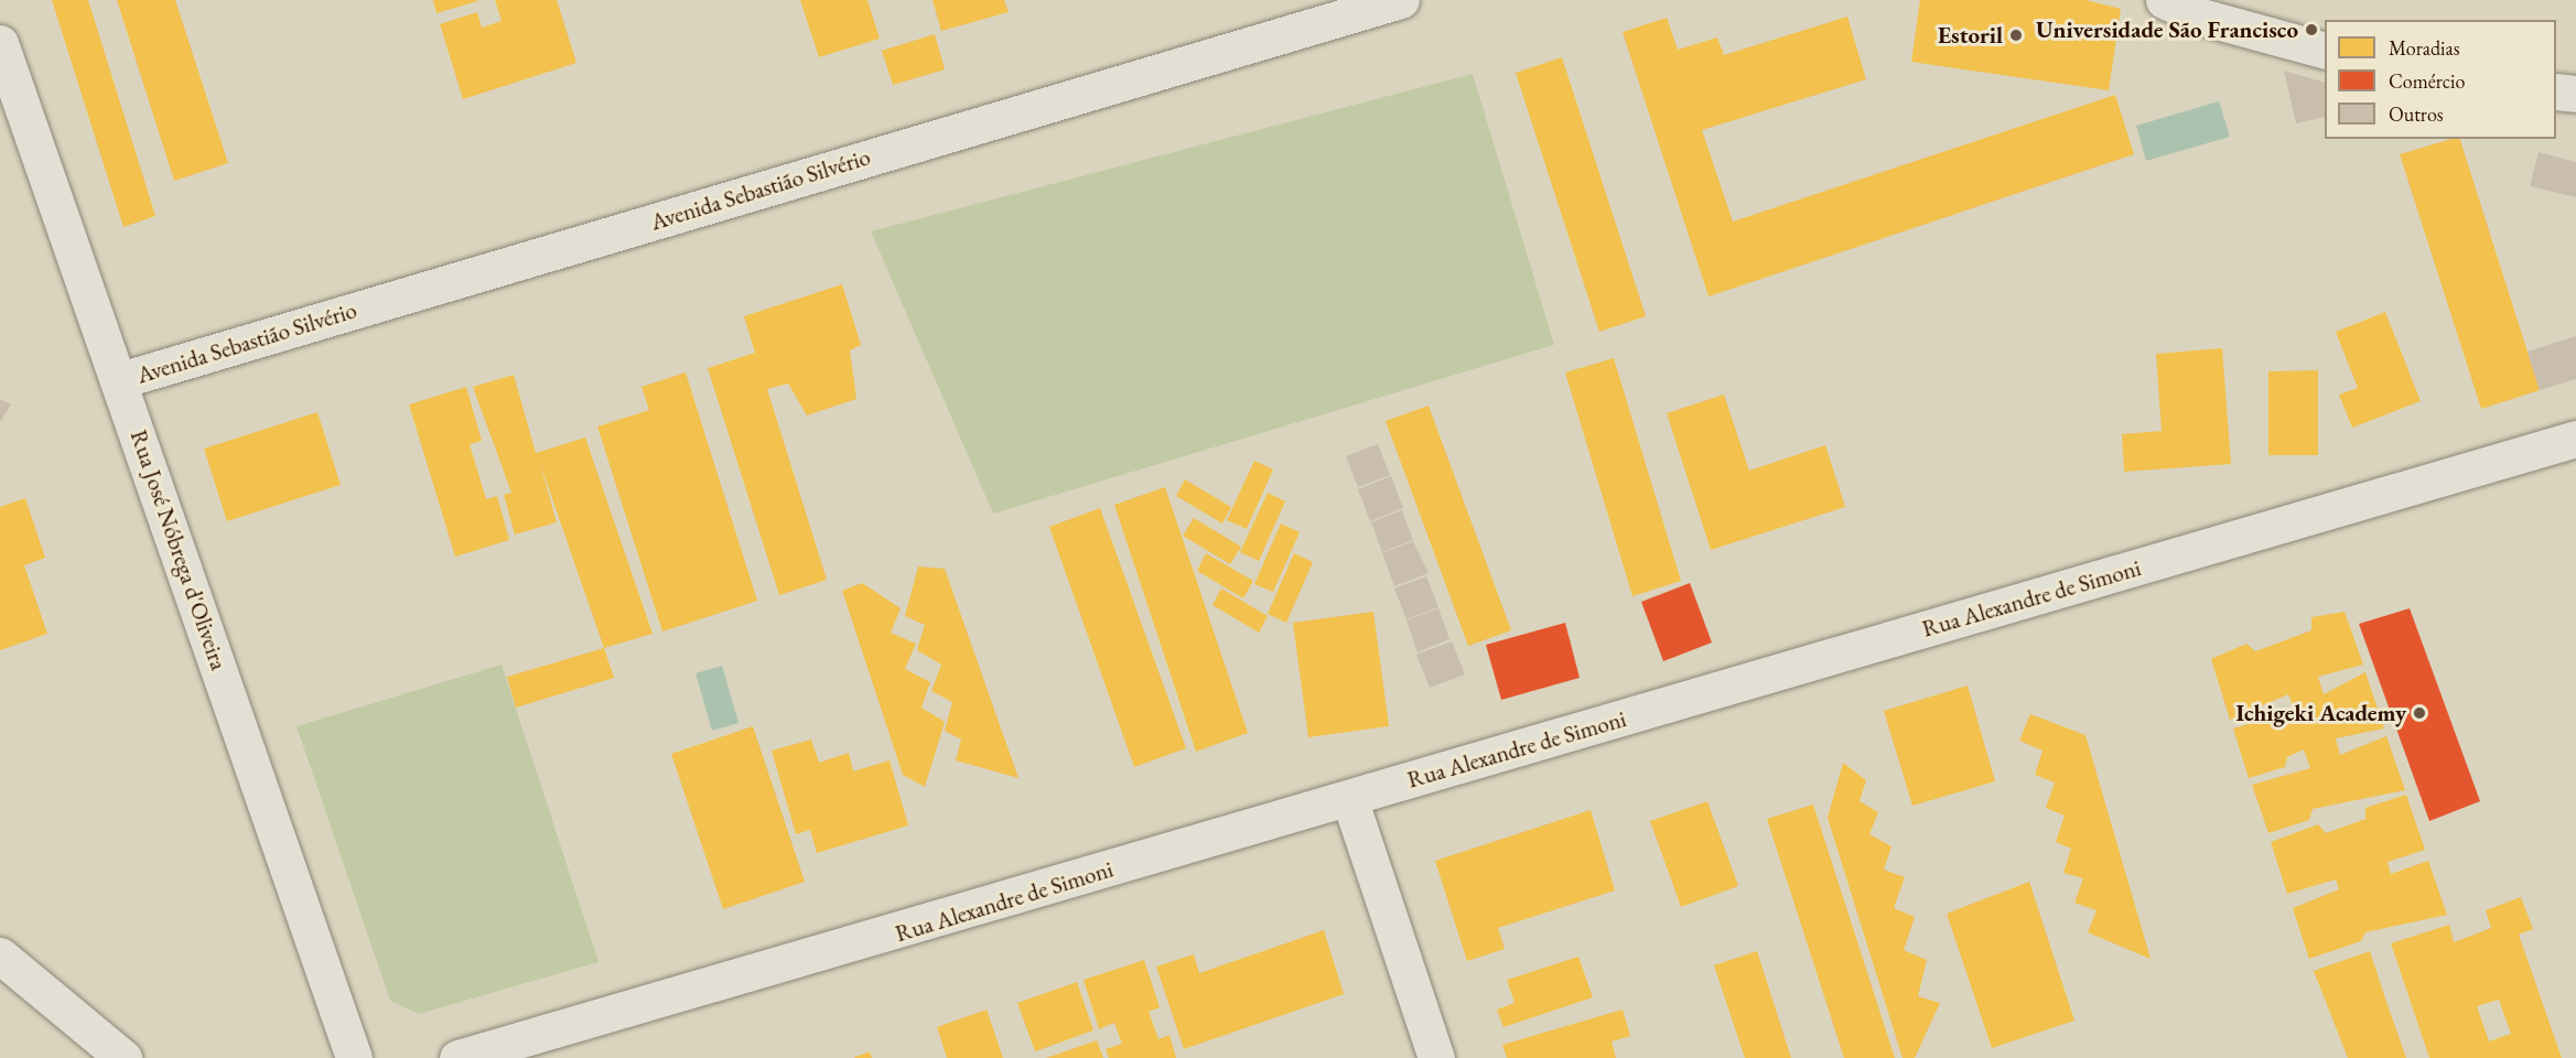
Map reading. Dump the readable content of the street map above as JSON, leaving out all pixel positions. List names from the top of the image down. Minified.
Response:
{"streets":{"street":["Avenida Sebastião Silvério","Rua José Nóbrega d'Oliveira","Rua Alexandre de Simoni"]},"crossings":[["Avenida Sebastião Silvério","Rua José Nóbrega d'Oliveira"]],"places":["Universidade São Francisco","Estoril","Ichigeki Academy"],"legend":["Moradias","Comércio","Outros"]}
